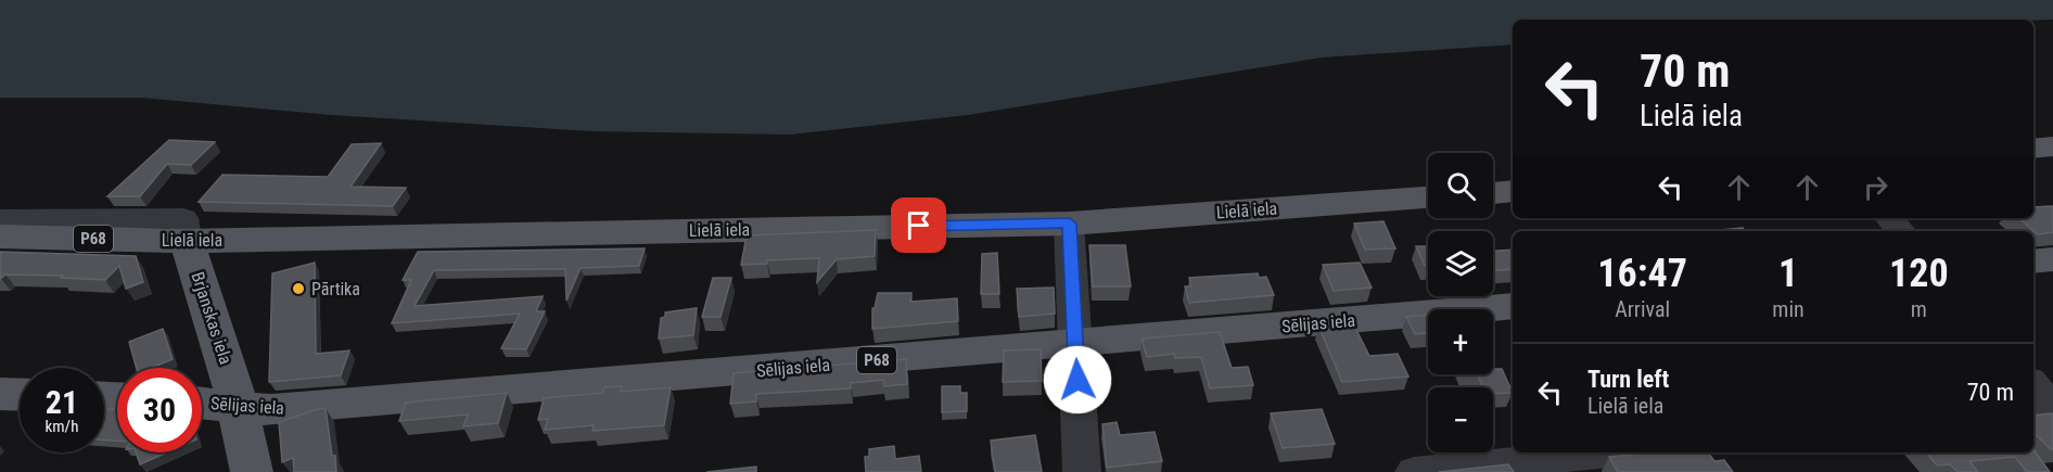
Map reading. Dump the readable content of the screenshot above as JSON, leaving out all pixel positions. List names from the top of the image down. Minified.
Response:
{"streets":{"main road":["Lielā iela","P68","Brjanskas iela","Sēlijas iela"]},"crossings":[["Lielā iela","Brjanskas iela"],["Brjanskas iela","Sēlijas iela"]],"places":["Pārtika"],"page":{"turn":["70 m","Lielā iela"],"map_buttons":["+","−"],"eta":["16:47","Arrival","1","min","120","m"],"list":[{"name":"Turn left","note":"Lielā iela","value":"70 m"}],"speed":"21 km/h","limit":"30"}}
